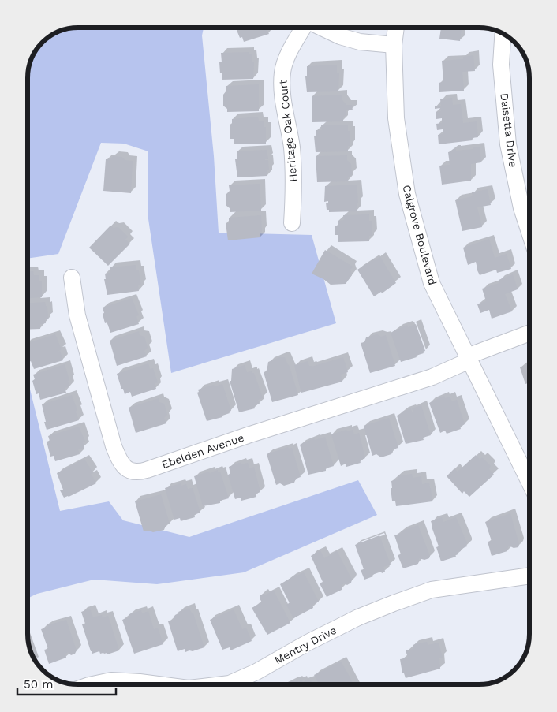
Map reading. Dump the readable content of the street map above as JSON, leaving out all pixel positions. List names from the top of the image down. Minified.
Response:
{"streets":{"street":["Daisetta Drive","Heritage Oak Court","Calgrove Boulevard","Ebelden Avenue","Mentry Drive"]},"crossings":[["Calgrove Boulevard","Ebelden Avenue"]],"scale_bar":"50 m"}
